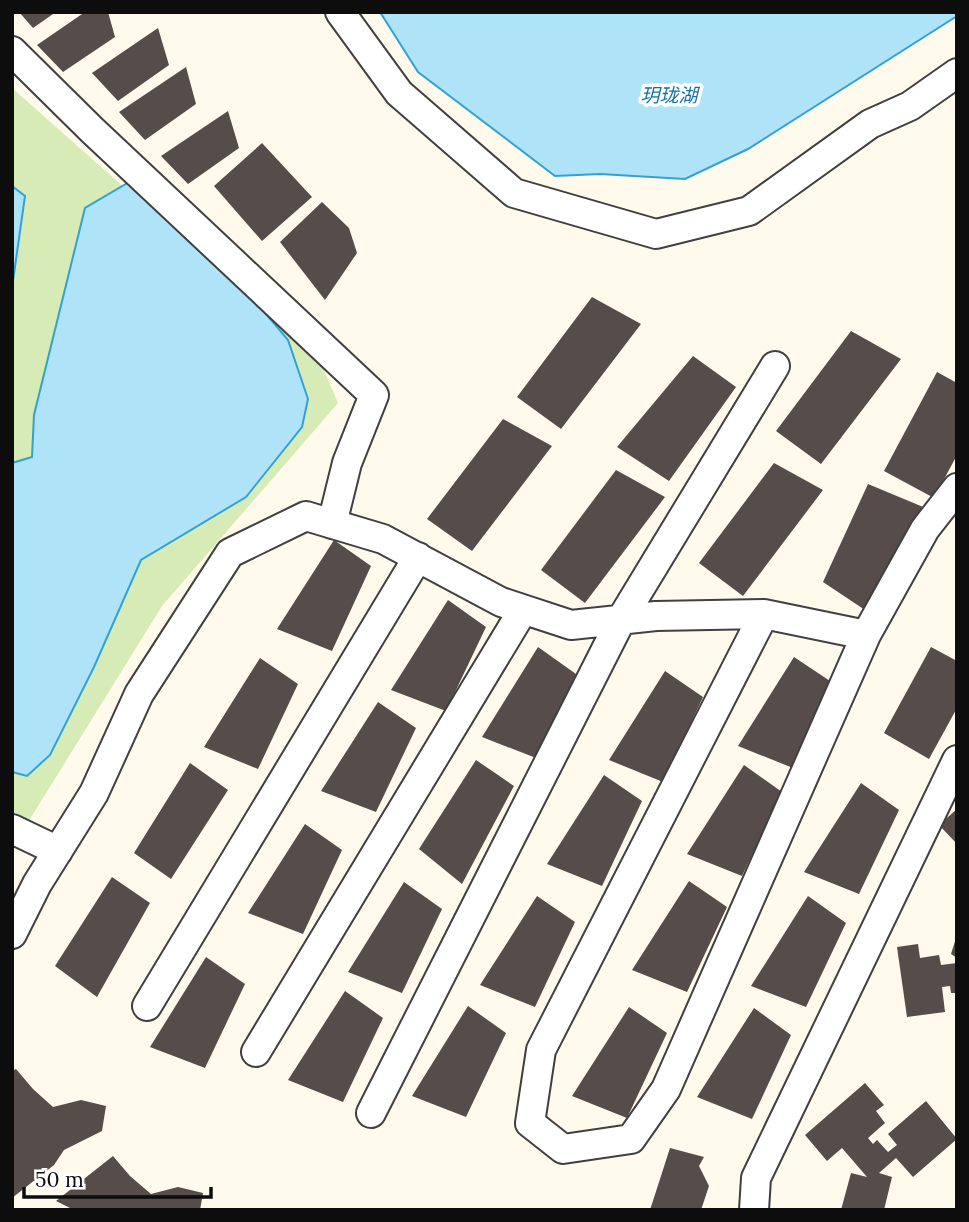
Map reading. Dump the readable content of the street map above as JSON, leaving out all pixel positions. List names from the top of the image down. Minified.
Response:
{"water":["玥珑湖"],"scale_bar":"50 m"}
